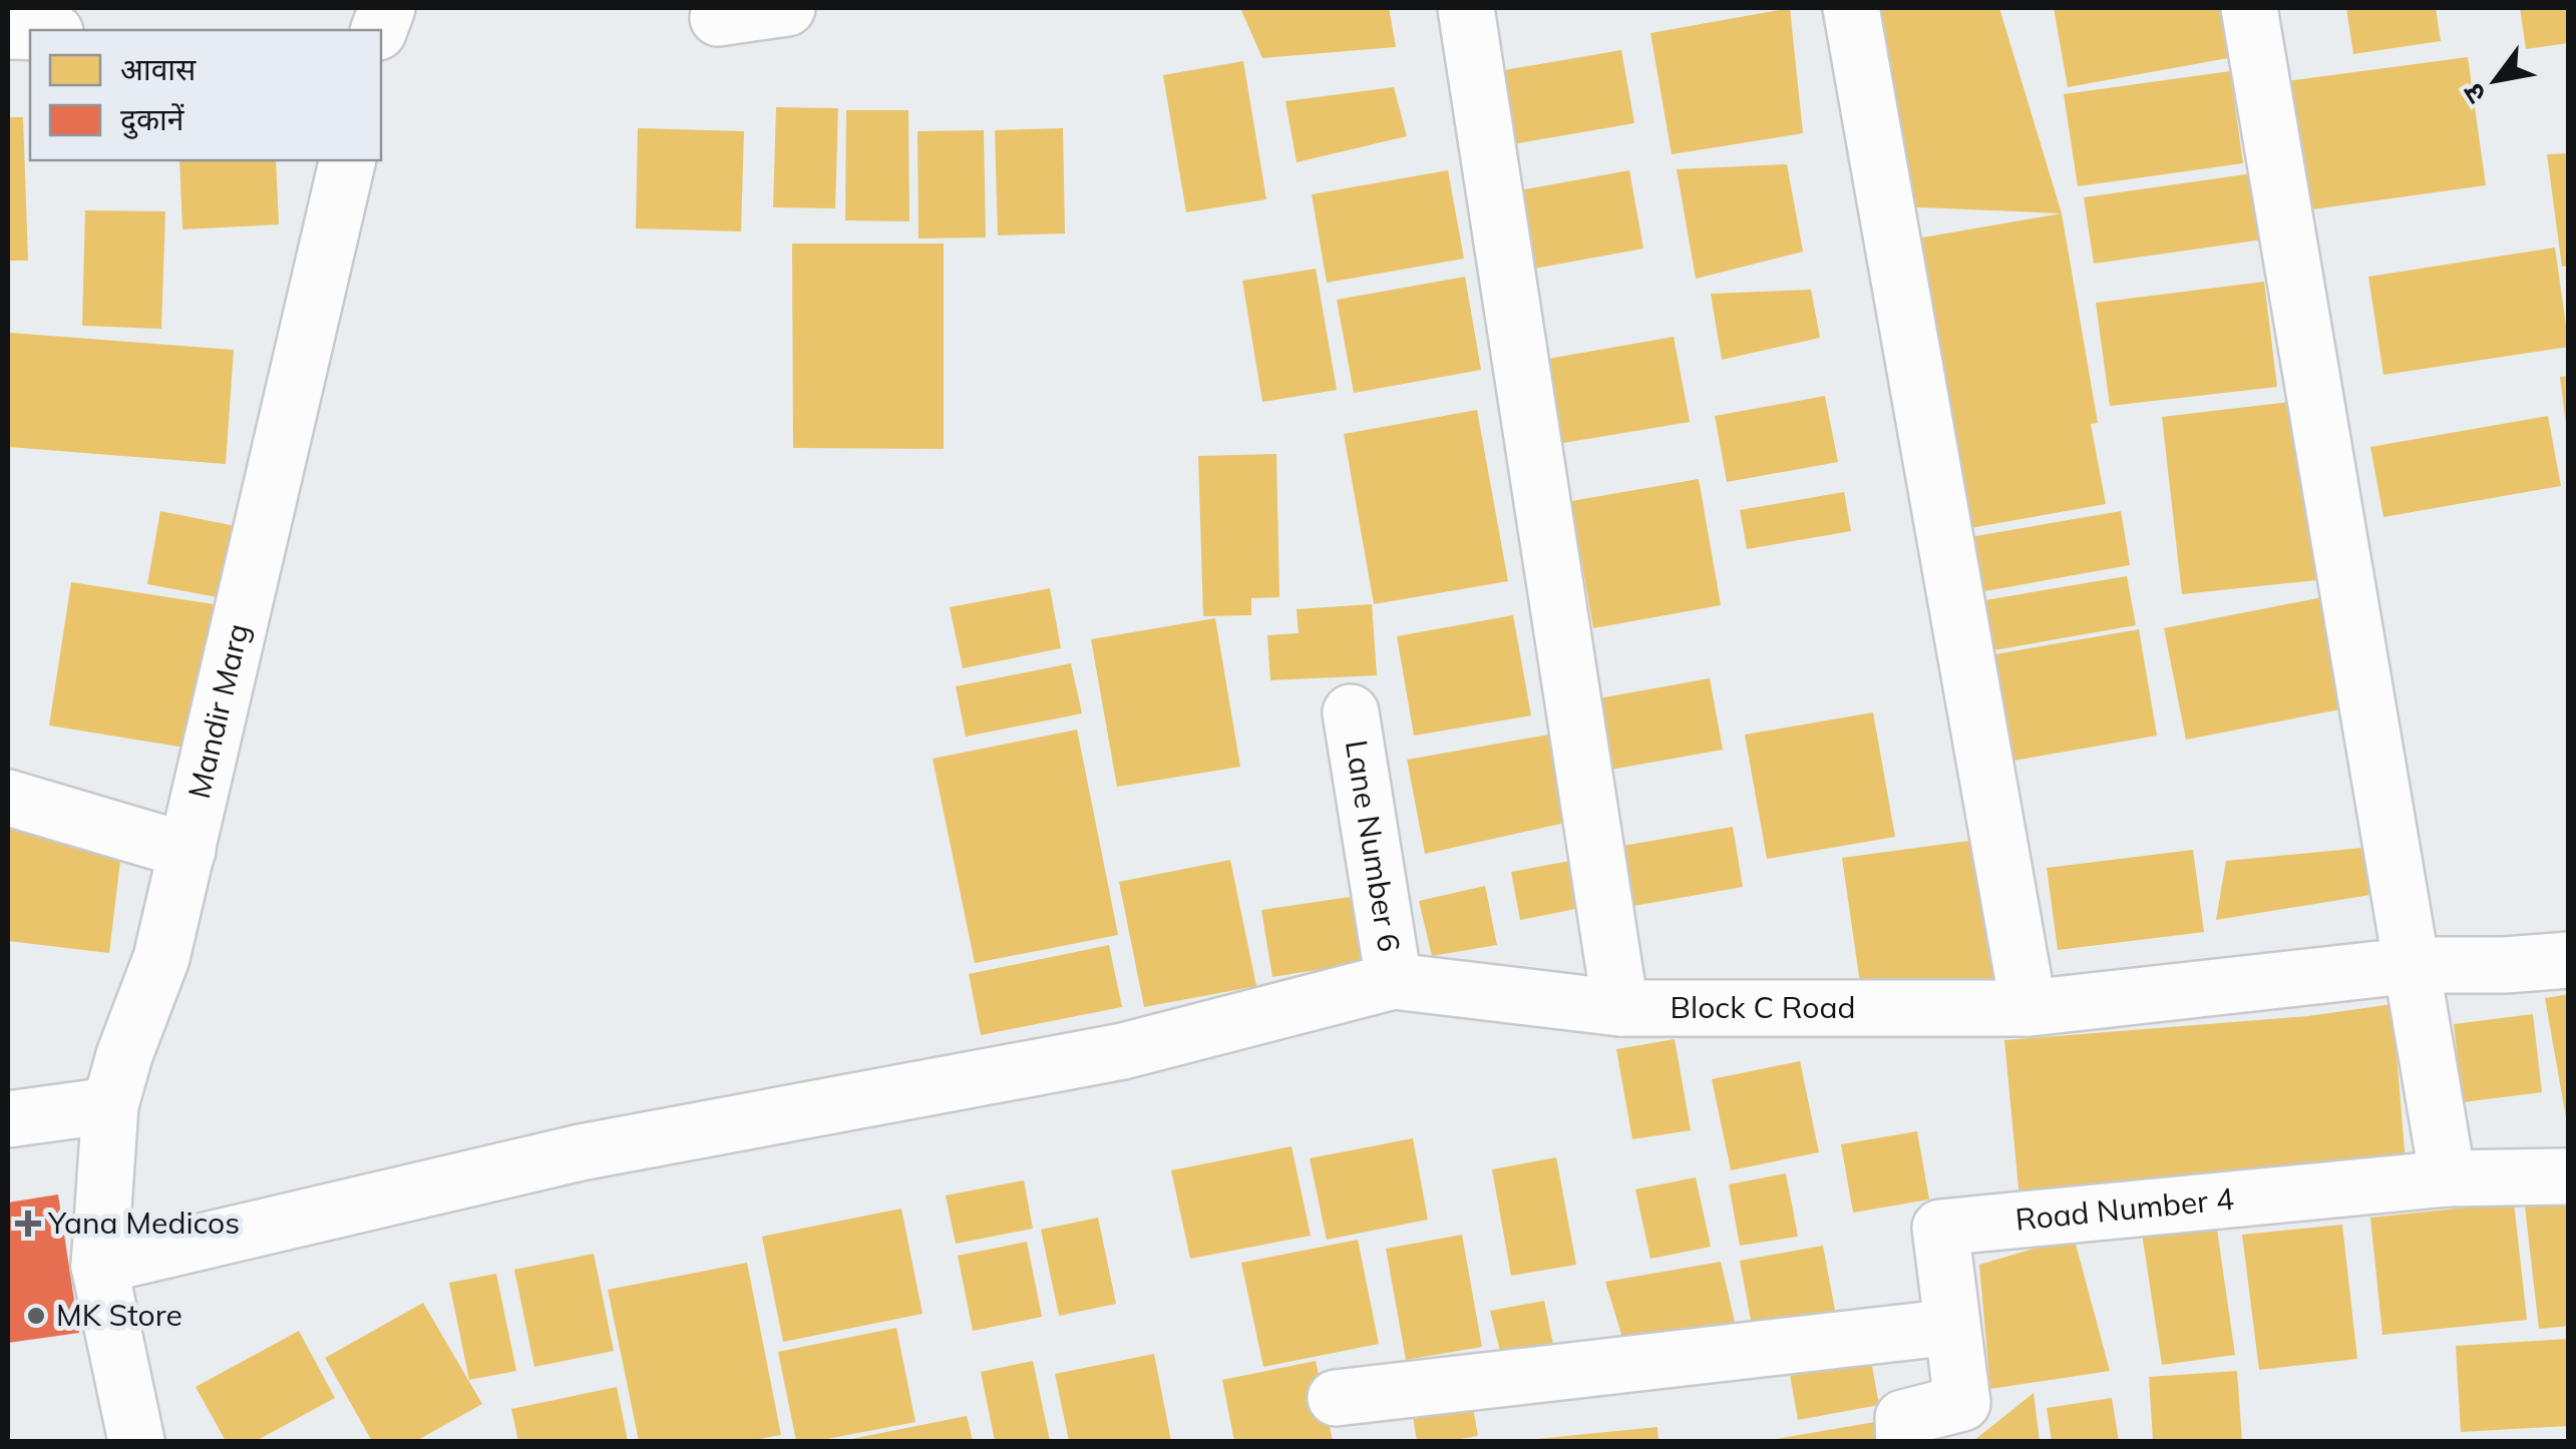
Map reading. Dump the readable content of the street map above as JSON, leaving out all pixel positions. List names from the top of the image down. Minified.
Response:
{"streets":{"street":["Mandir Marg","Lane Number 6","Block C Road","Road Number 4"]},"crossings":[["Mandir Marg","Block C Road"],["Lane Number 6","Block C Road"]],"places":{"health":["Yana Medicos"],"other":["MK Store"]},"legend":["आवास","दुकानें"],"north":"bottom left"}
